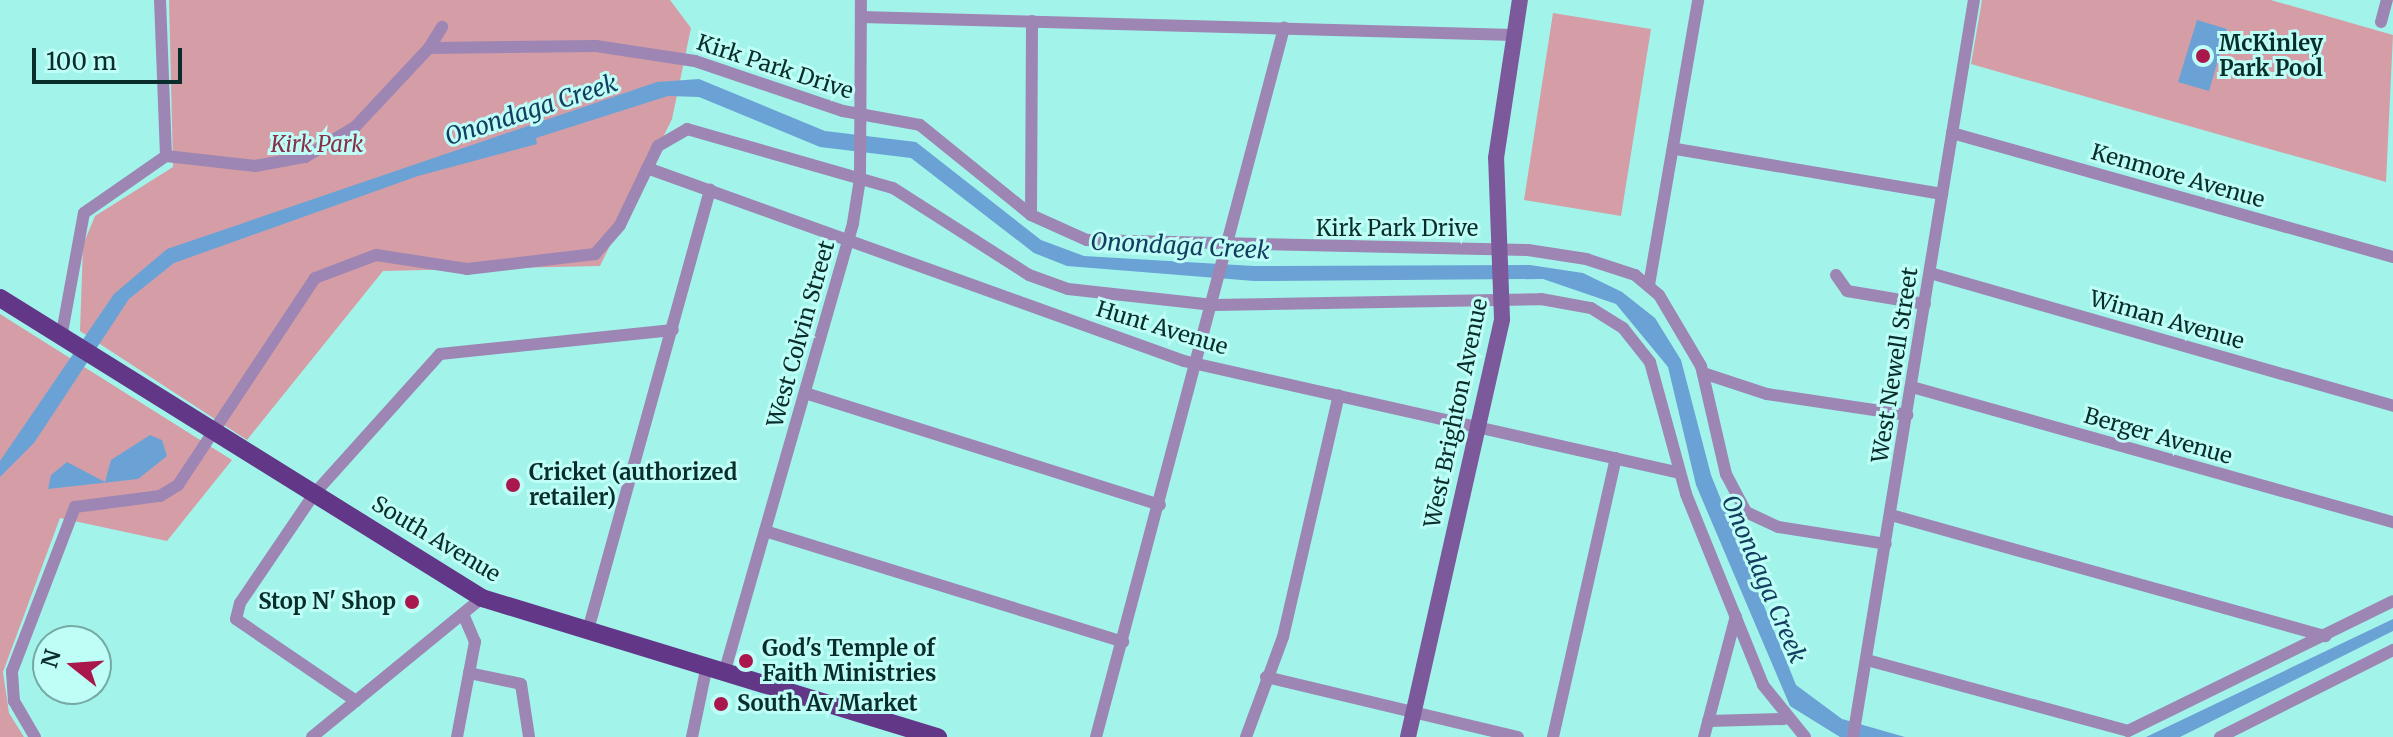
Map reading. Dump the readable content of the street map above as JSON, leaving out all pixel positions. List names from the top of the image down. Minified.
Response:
{"streets":{"main road":["South Avenue"],"street":["Kirk Park Drive","Kenmore Avenue","Wiman Avenue","Hunt Avenue","West Colvin Street","West Newell Street","West Brighton Avenue","Berger Avenue"]},"crossings":[["Kirk Park Drive","West Colvin Street"],["Kirk Park Drive","West Brighton Avenue"],["Kenmore Avenue","West Newell Street"],["Wiman Avenue","West Newell Street"],["Hunt Avenue","West Colvin Street"],["Hunt Avenue","West Brighton Avenue"],["West Colvin Street","South Avenue"],["West Newell Street","Berger Avenue"]],"water":["Onondaga Creek"],"parks":["Kirk Park"],"places":["McKinley Park Pool","Cricket (authorized retailer)","Stop N' Shop","God's Temple of Faith Ministries","South Av Market"],"scale_bar":"100 m","north":"left"}
